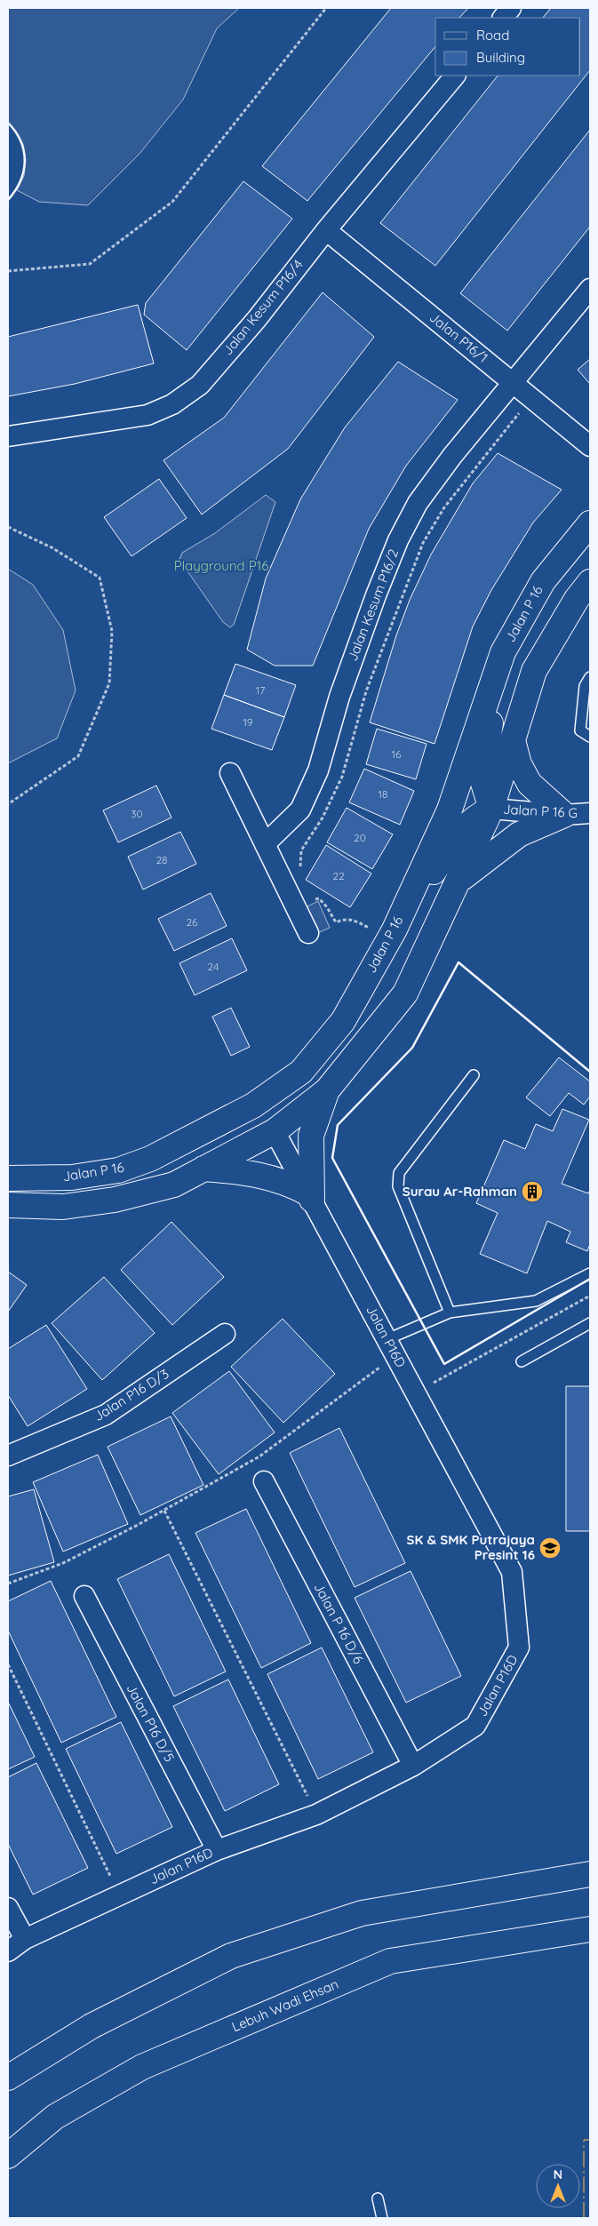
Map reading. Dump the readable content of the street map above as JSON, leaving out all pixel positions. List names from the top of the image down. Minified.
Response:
{"streets":{"street":["Jalan Kesum P16/4","Jalan P16/1","Jalan Kesum P16/2","Jalan P 16","Jalan P 16 G","Jalan P16D","Jalan P16 D/3","Jalan P 16 D/6","Jalan P16 D/5","Lebuh Wadi Ehsan"]},"crossings":[["Jalan Kesum P16/4","Jalan P16/1"],["Jalan P16/1","Jalan Kesum P16/2"],["Jalan P16D","Jalan P 16 D/6"],["Jalan P16D","Jalan P16 D/5"]],"parks":["Playground P16"],"places":{"building":["Surau Ar-Rahman"],"school or university":["SK & SMK Putrajaya Presint 16"]},"house_numbers":["17","19","16","18","30","20","28","22","26","24"],"legend":["Road","Building"],"north":"top"}
